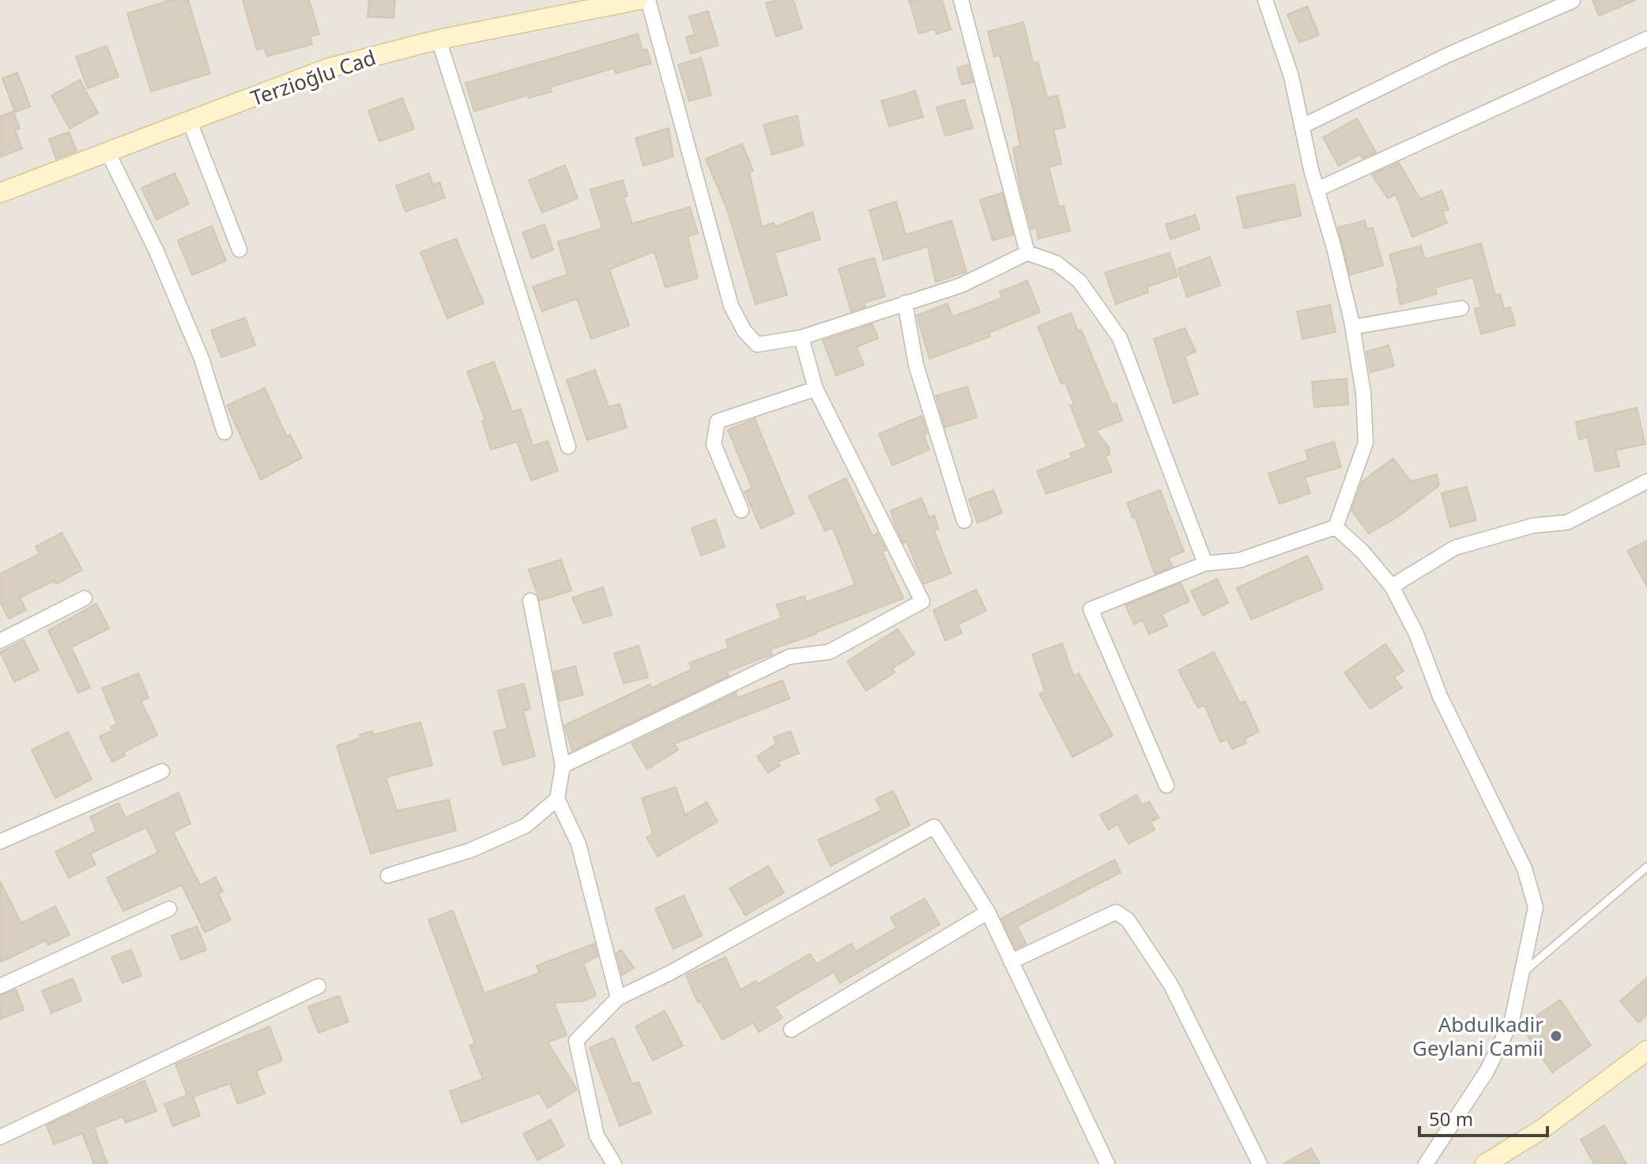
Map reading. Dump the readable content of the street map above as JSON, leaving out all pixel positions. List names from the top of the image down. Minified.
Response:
{"streets":{"street":["Terzioğlu Cad"]},"places":["Abdulkadir Geylani Camii"],"scale_bar":"50 m"}
